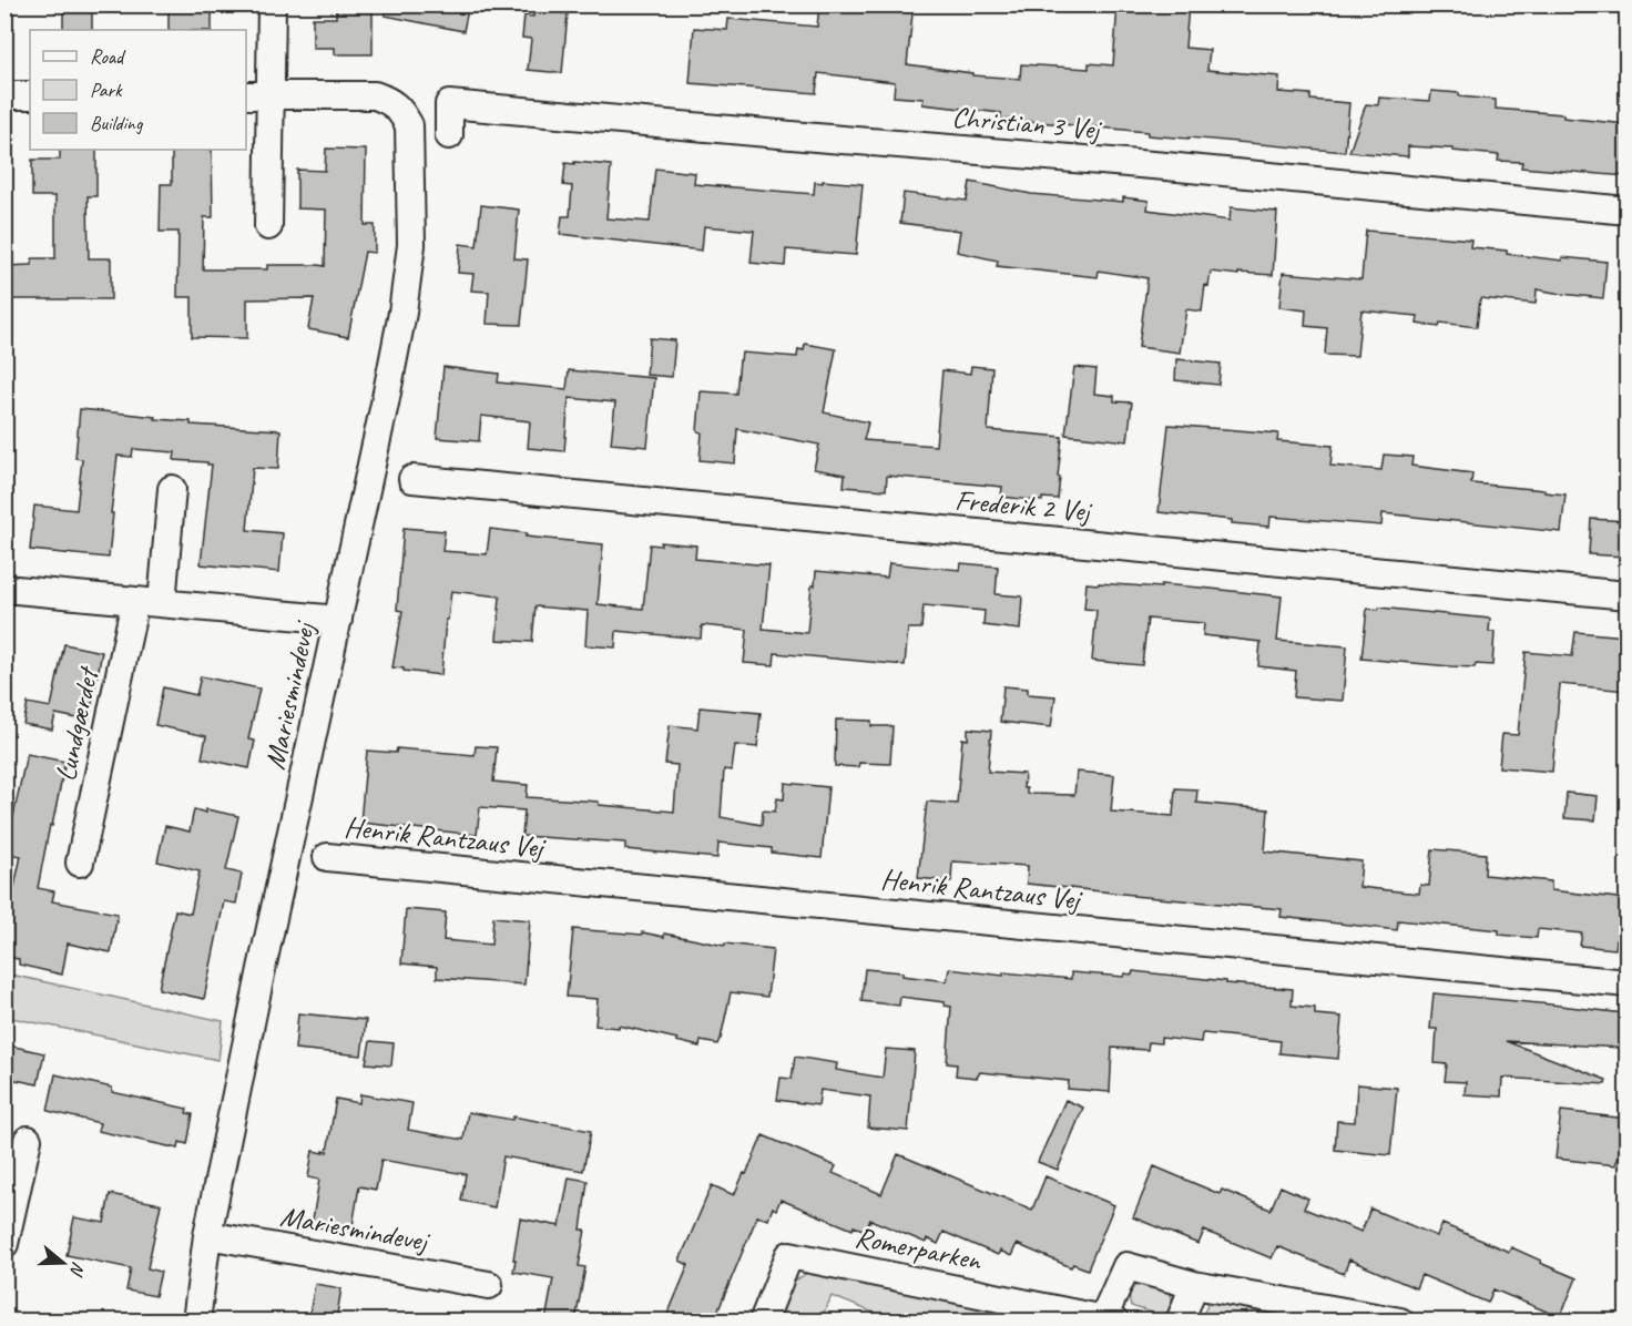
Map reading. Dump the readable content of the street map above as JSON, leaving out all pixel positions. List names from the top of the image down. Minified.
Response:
{"streets":{"street":["Christian 3 Vej","Frederik 2 Vej","Mariesmindevej","Lundgærdet","Henrik Rantzaus Vej","Romerparken"]},"legend":["Road","Park","Building"],"north":"right"}
